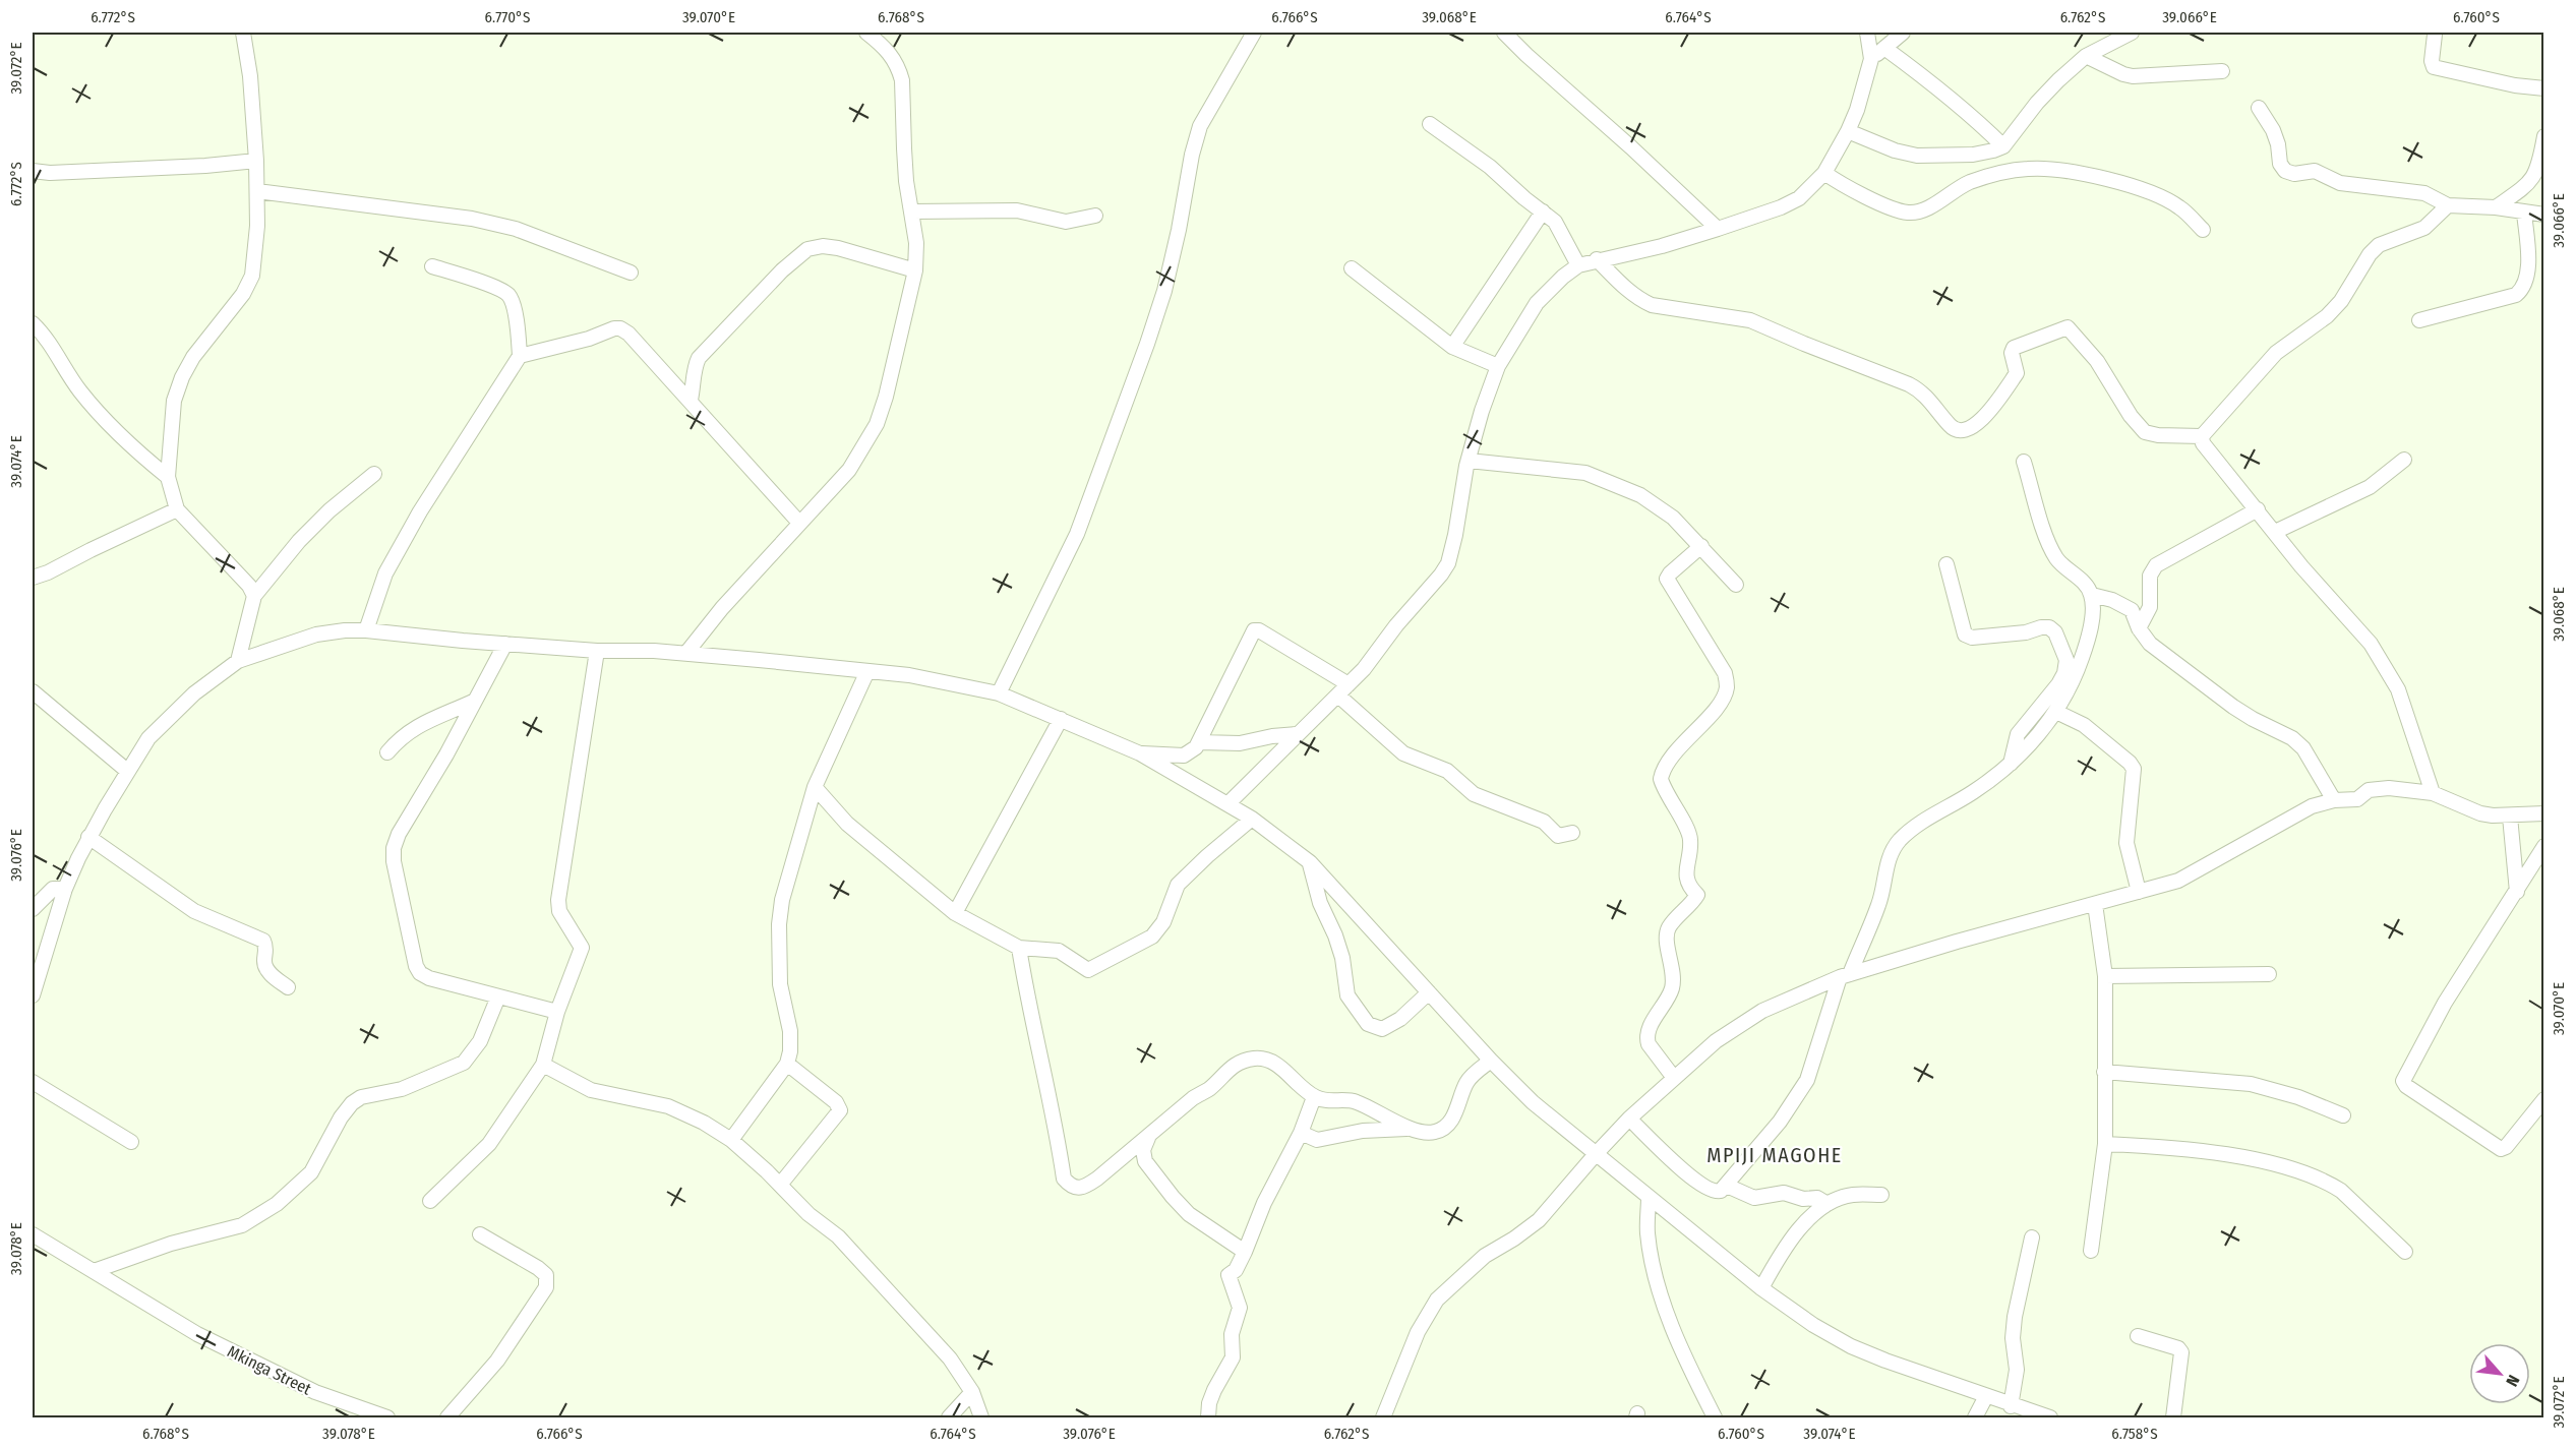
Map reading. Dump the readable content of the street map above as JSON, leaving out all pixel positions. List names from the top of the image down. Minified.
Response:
{"streets":{"street":["Mkinga Street"]},"districts":["MPIJI MAGOHE"],"north":"bottom right","coordinates":["6.772°S","6.770°S","39.070°E","6.768°S","6.766°S","39.068°E","6.764°S","6.762°S","39.066°E","6.760°S","39.072°E","39.074°E","39.076°E","39.078°E","6.758°S"]}
